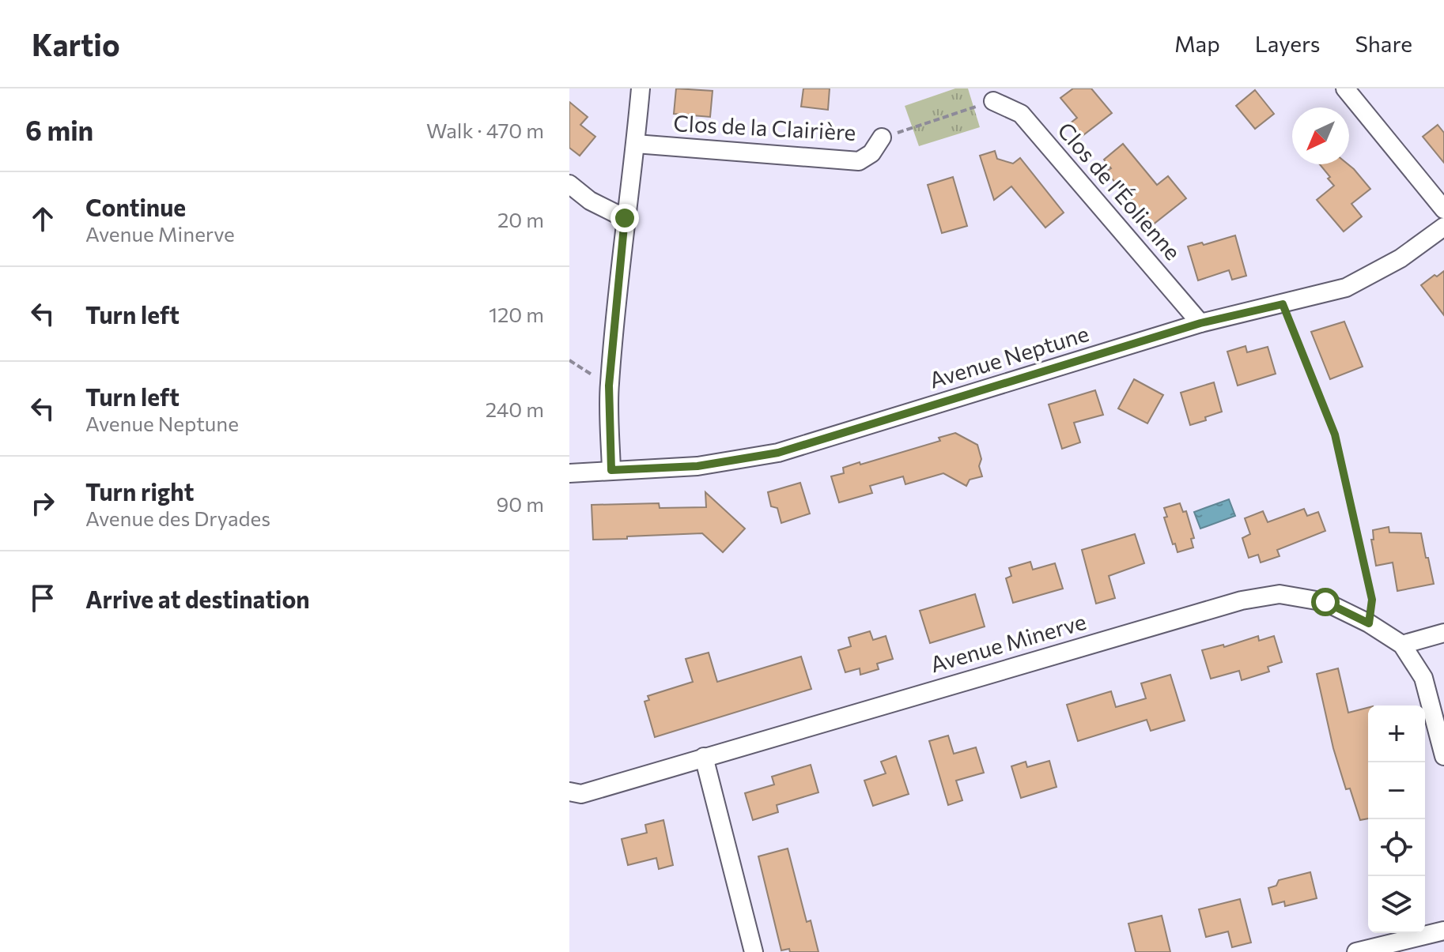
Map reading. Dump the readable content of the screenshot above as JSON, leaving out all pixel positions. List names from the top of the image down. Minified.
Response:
{"streets":{"street":["Clos de la Clairière","Clos de l'Éolienne","Avenue Neptune","Avenue Minerve"]},"crossings":[["Clos de l'Éolienne","Avenue Neptune"]],"north":"bottom left","page":{"header":"Kartio","nav":["Map","Layers","Share"],"heading":["6 min","Walk · 470 m"],"list":[["Continue","Avenue Minerve","20 m"],["Turn left","120 m"],["Turn left","Avenue Neptune","240 m"],["Turn right","Avenue des Dryades","90 m"],"Arrive at destination"],"map_buttons":["+","−"]}}
